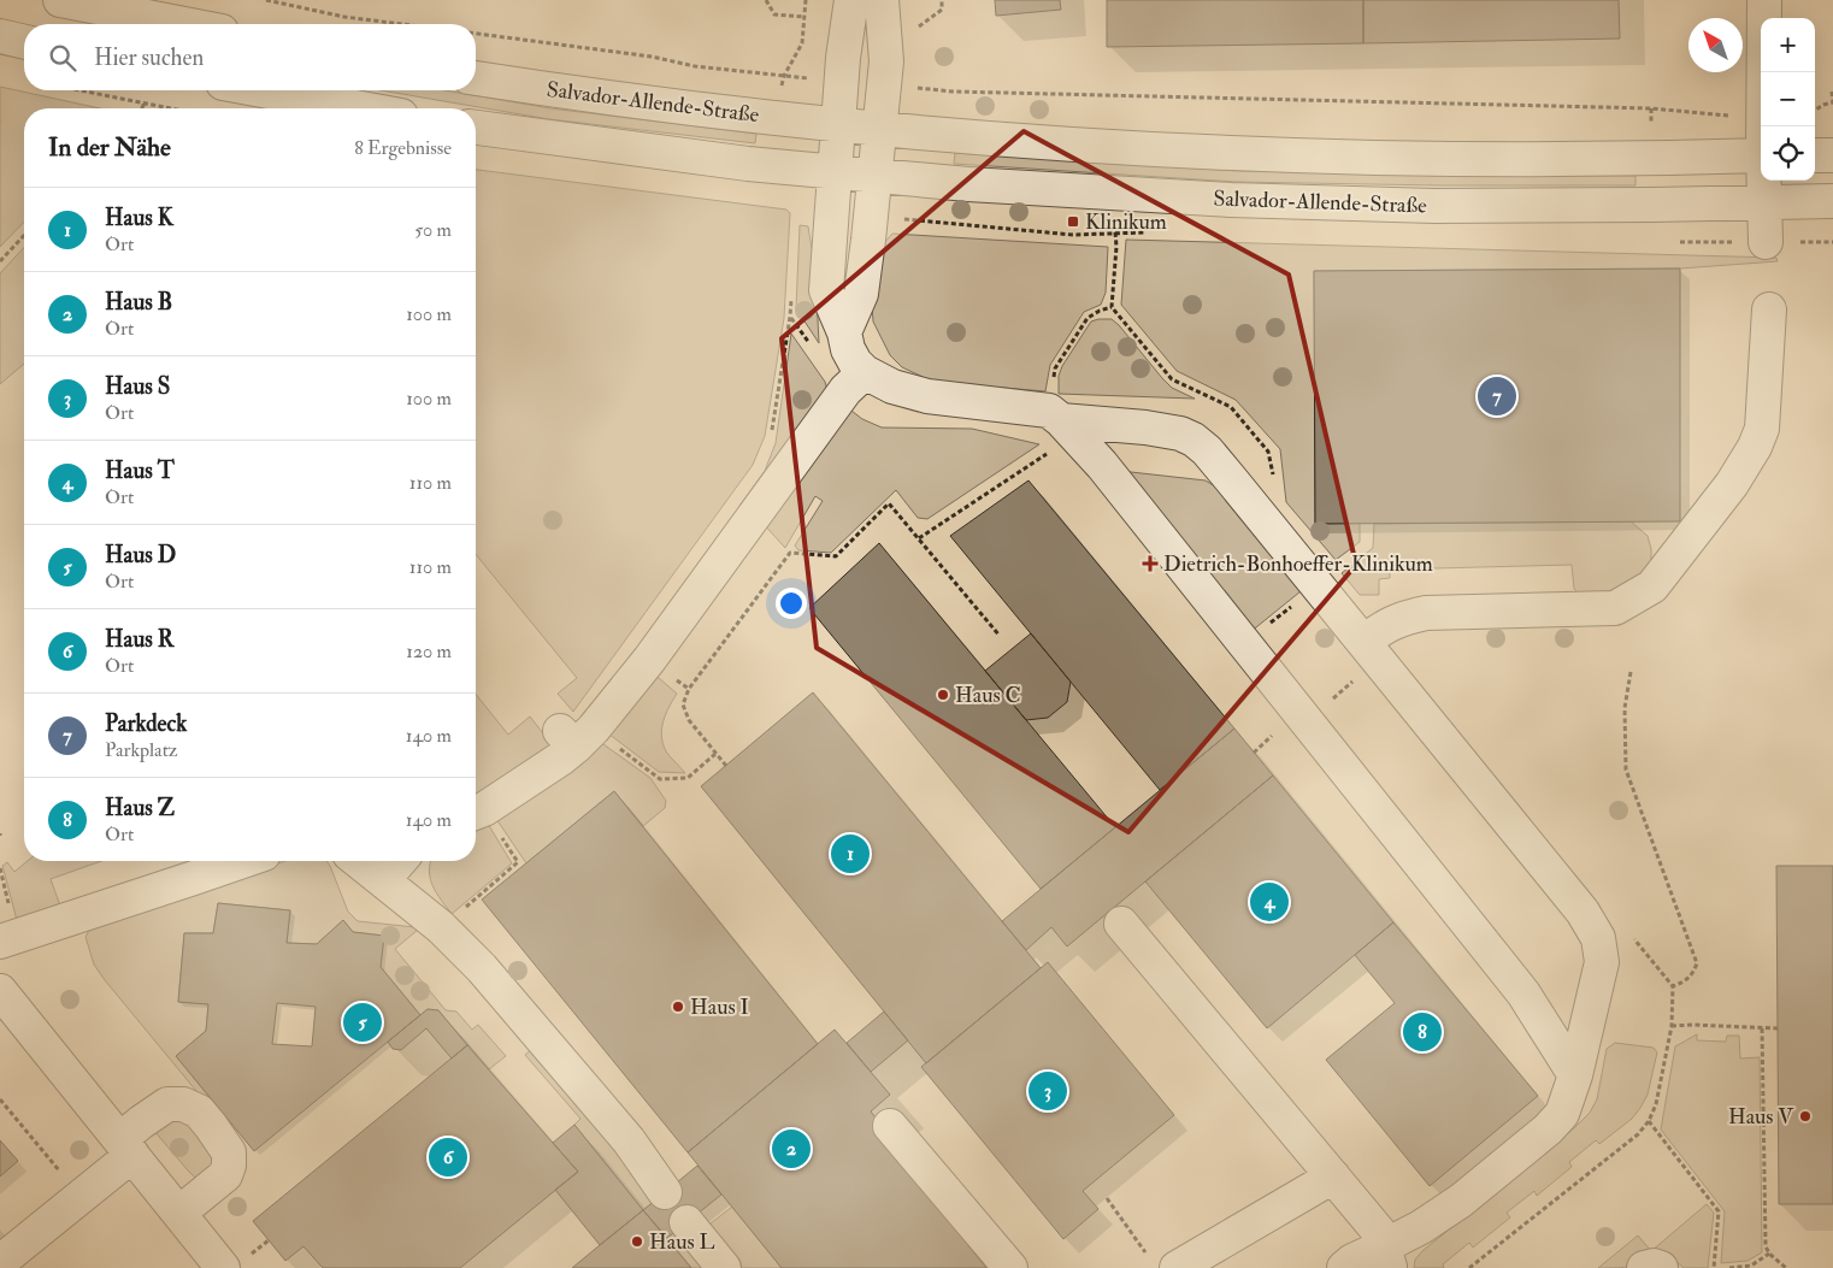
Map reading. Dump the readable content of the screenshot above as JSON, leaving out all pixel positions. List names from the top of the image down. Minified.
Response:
{"streets":{"street":["Salvador-Allende-Straße"]},"places":{"transit":["Klinikum"],"health":["Dietrich-Bonhoeffer-Klinikum"],"other":["Haus C","Haus I","Haus V","Haus L"]},"north":"top left","page":{"map_buttons":["+","−"],"search":"Hier suchen","heading":["In der Nähe","8 Ergebnisse"],"list":[{"mark":"1","name":"Haus K","note":"Ort","value":"50 m"},{"mark":"2","name":"Haus B","note":"Ort","value":"100 m"},{"mark":"3","name":"Haus S","note":"Ort","value":"100 m"},{"mark":"4","name":"Haus T","note":"Ort","value":"110 m"},{"mark":"5","name":"Haus D","note":"Ort","value":"110 m"},{"mark":"6","name":"Haus R","note":"Ort","value":"120 m"},{"mark":"7","name":"Parkdeck","note":"Parkplatz","value":"140 m"},{"mark":"8","name":"Haus Z","note":"Ort","value":"140 m"}],"pins":["7","1","4","5","8","3","2","6"]}}
